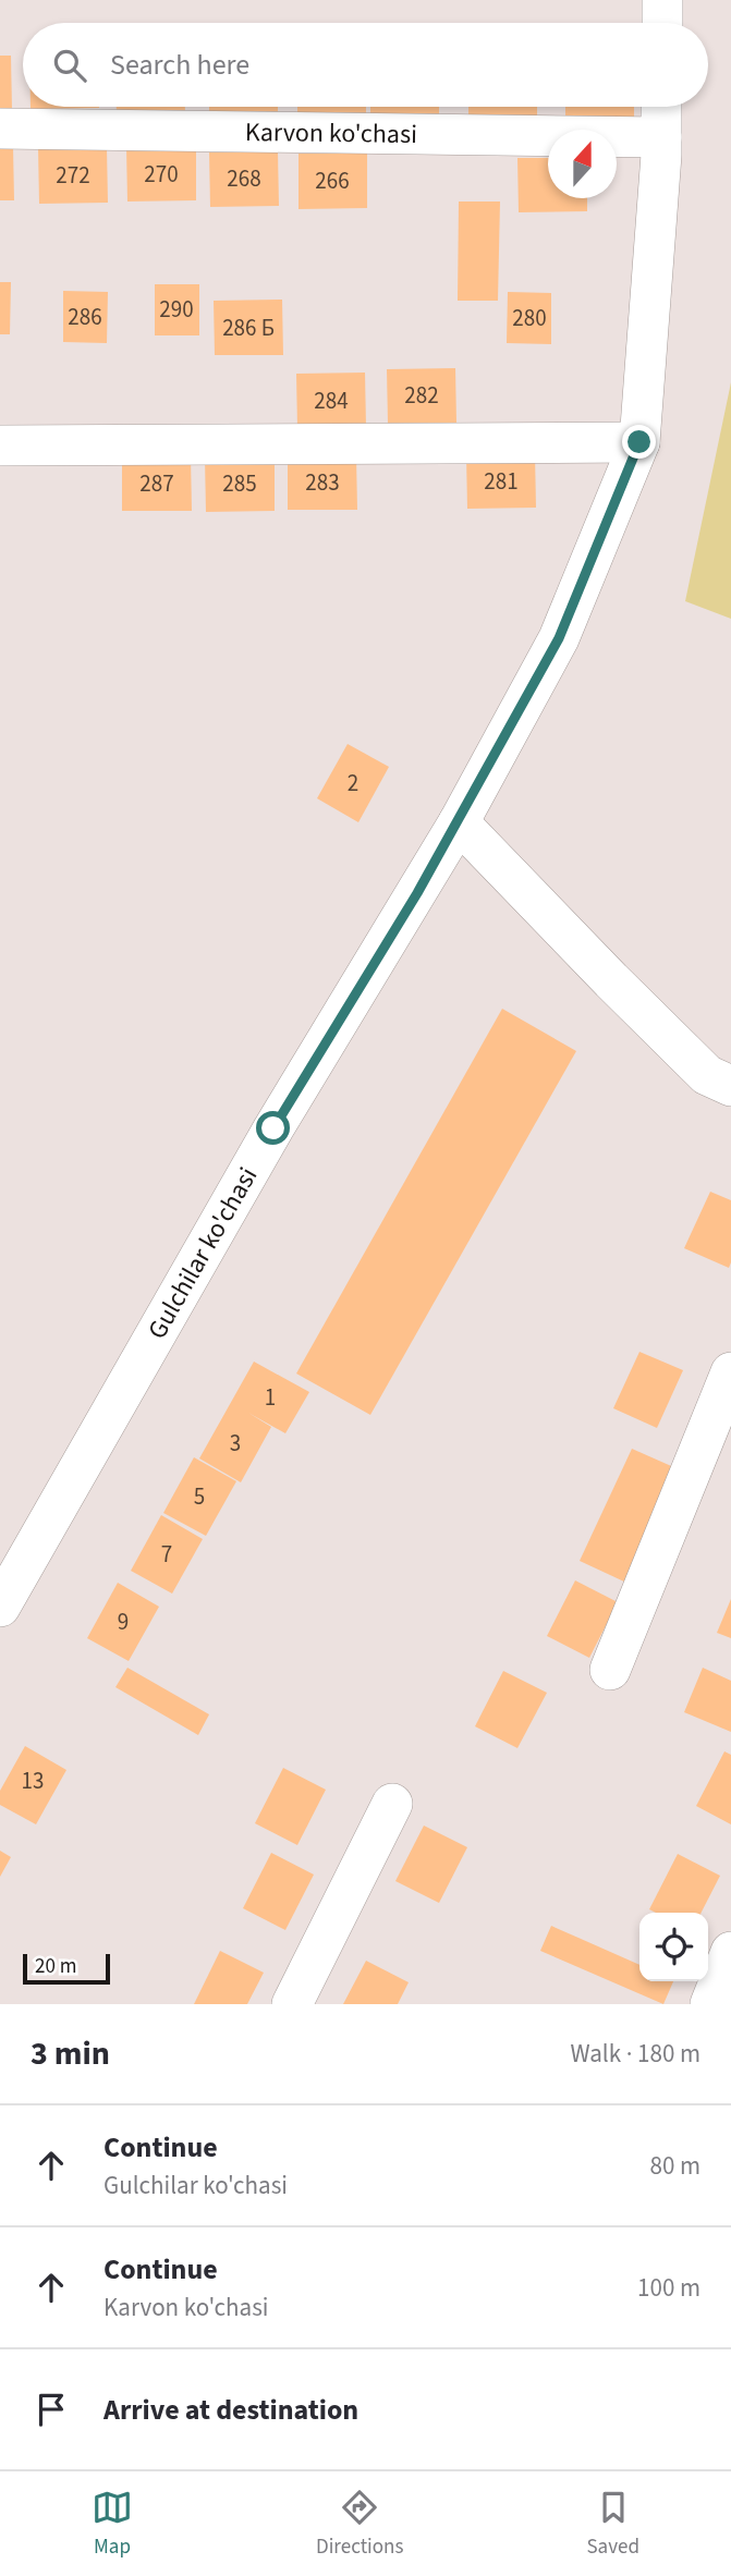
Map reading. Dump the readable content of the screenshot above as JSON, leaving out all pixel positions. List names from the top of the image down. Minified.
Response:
{"streets":{"street":["Karvon ko'chasi","Gulchilar ko'chasi"]},"house_numbers":["270","272","268","266","290","286","280","286 Б","282","284","281","283","287","285","2","1","3","5","7","9","13"],"scale_bar":"20 m","north":"top","page":{"search":"Search here","scale":"20 m","heading":["3 min","Walk · 180 m"],"list":[["Continue","Gulchilar ko'chasi","80 m"],["Continue","Karvon ko'chasi","100 m"],"Arrive at destination"],"nav":["Map","Directions","Saved"]}}
